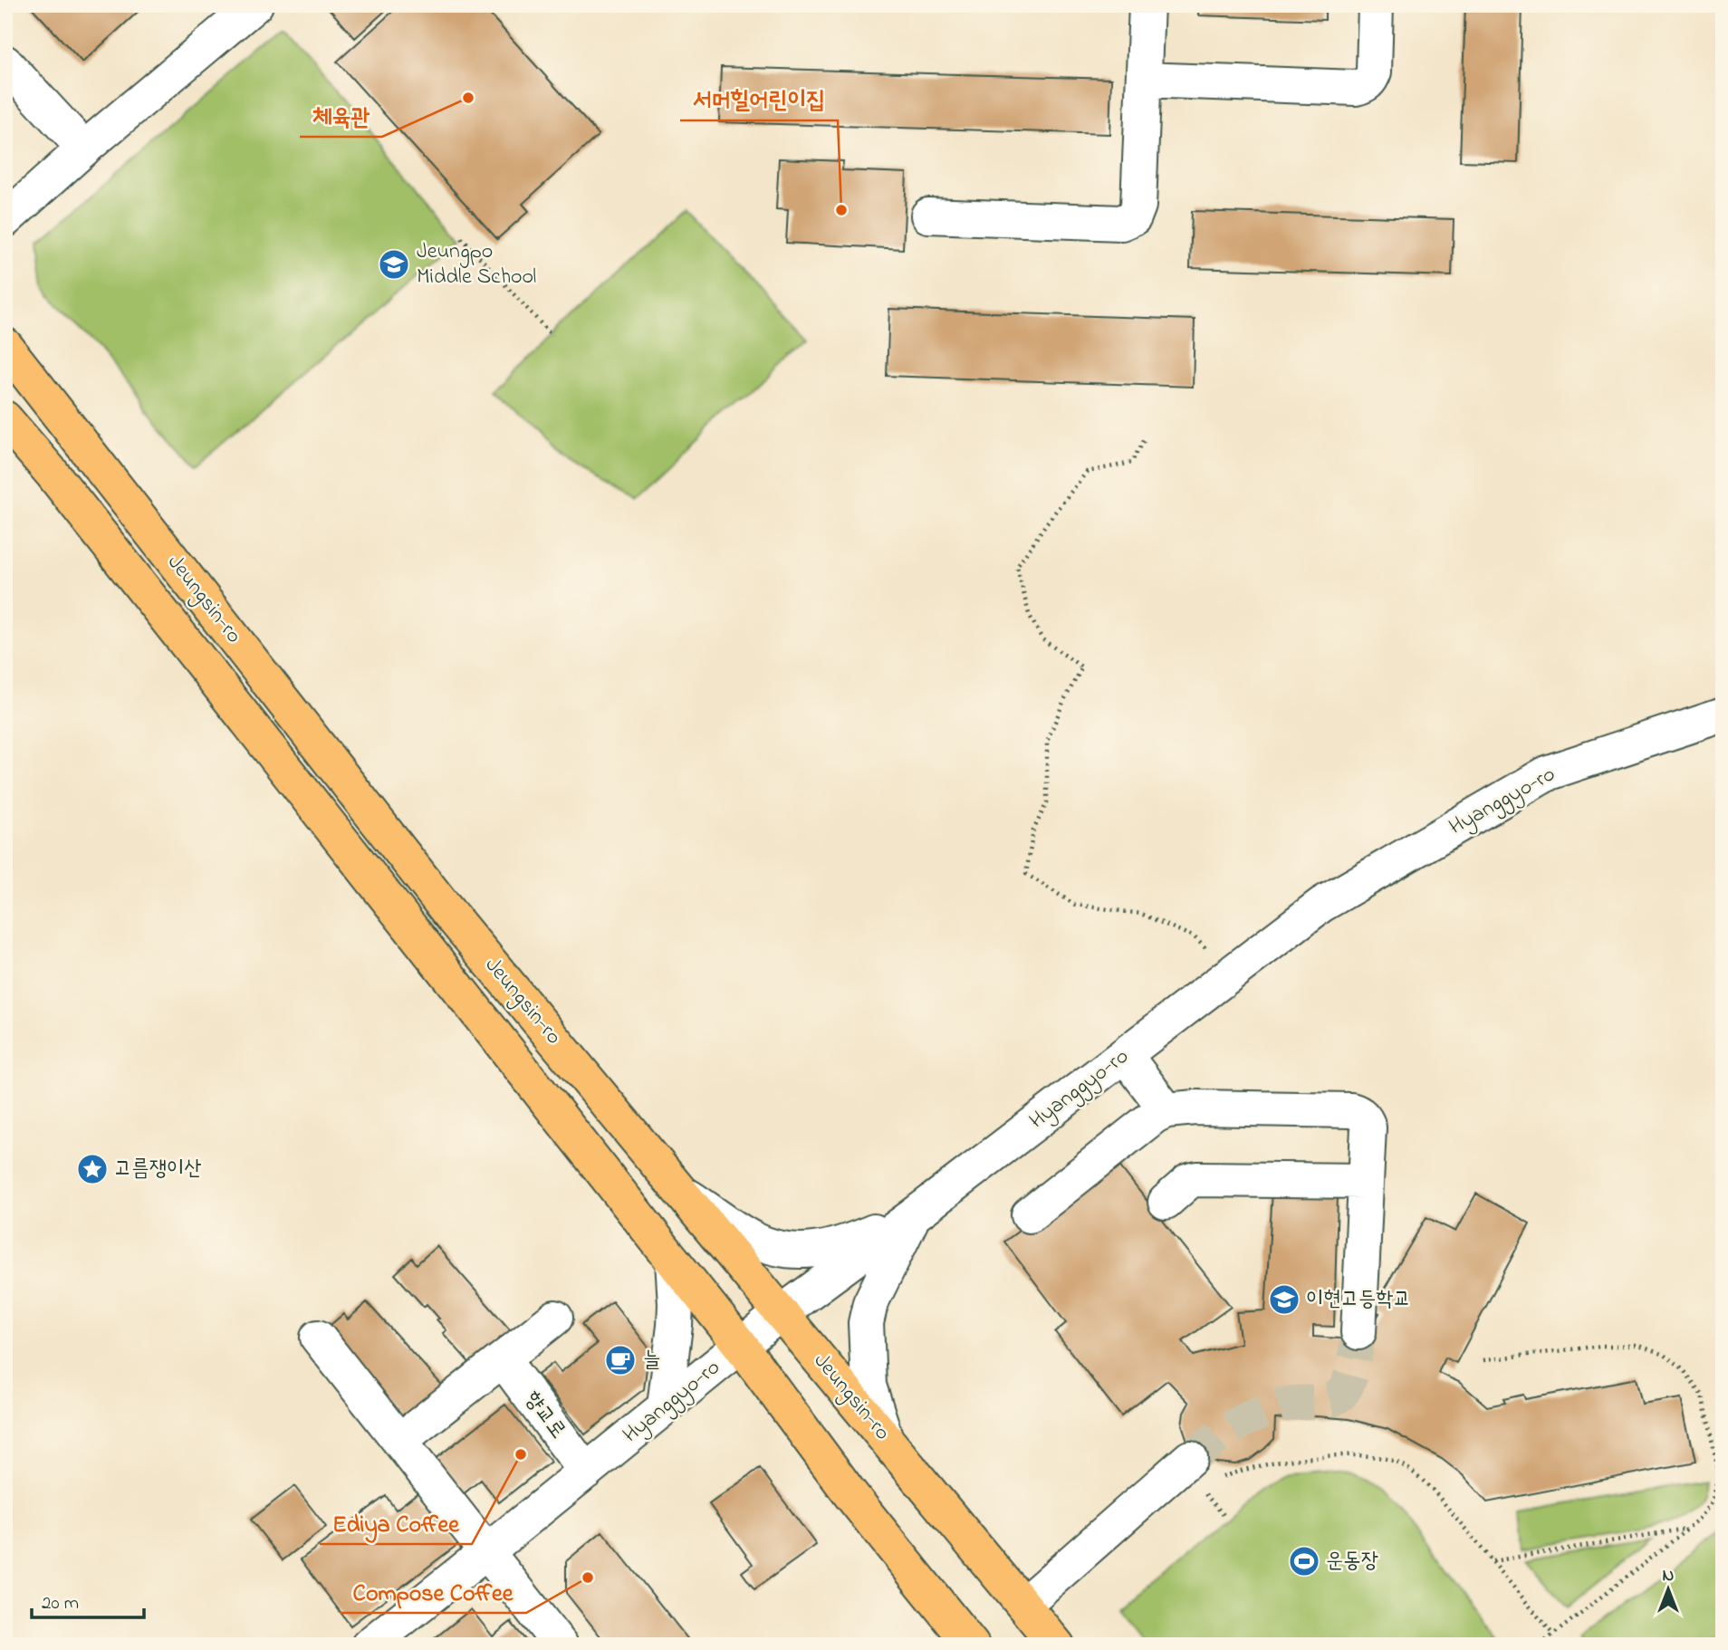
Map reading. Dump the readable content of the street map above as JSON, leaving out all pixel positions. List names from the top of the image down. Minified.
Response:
{"streets":{"main road":["Jeungsin-ro"],"street":["Hyanggyo-ro","향교로"]},"crossings":[["Jeungsin-ro","Hyanggyo-ro"],["Hyanggyo-ro","향교로"]],"places":{"other":["체육관","서머힐어린이집","Ediya Coffee","Compose Coffee"],"school or university":["Jeungpo Middle School","이현고등학교"],"place":["고름쟁이산"],"cafe":["늘"],"sports":["운동장"]},"scale_bar":"20 m","north":"top"}
